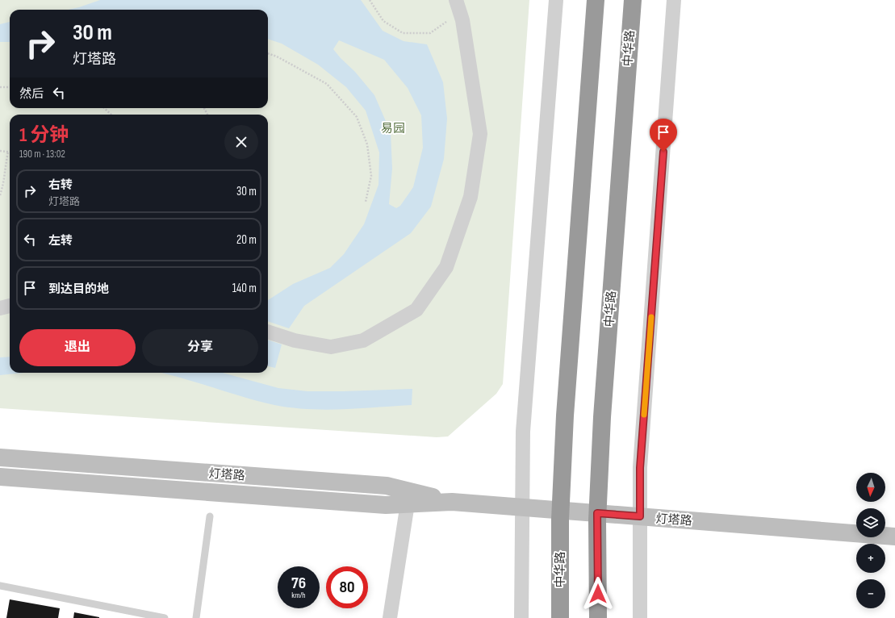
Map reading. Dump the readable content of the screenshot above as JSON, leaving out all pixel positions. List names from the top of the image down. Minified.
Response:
{"streets":{"highway":["中华路"],"street":["灯塔路"]},"crossings":[["中华路","灯塔路"]],"parks":["易园"],"north":"bottom","page":{"turn":["30 m","灯塔路"],"then":"然后","heading":["1 分钟","190 m · 13:02"],"list":[{"name":"右转","note":"灯塔路","value":"30 m"},{"name":"左转","value":"20 m"},{"name":"到达目的地","value":"140 m"}],"buttons":["退出","分享"],"map_buttons":["+","−"],"speed":"76 km/h","limit":"80"}}
